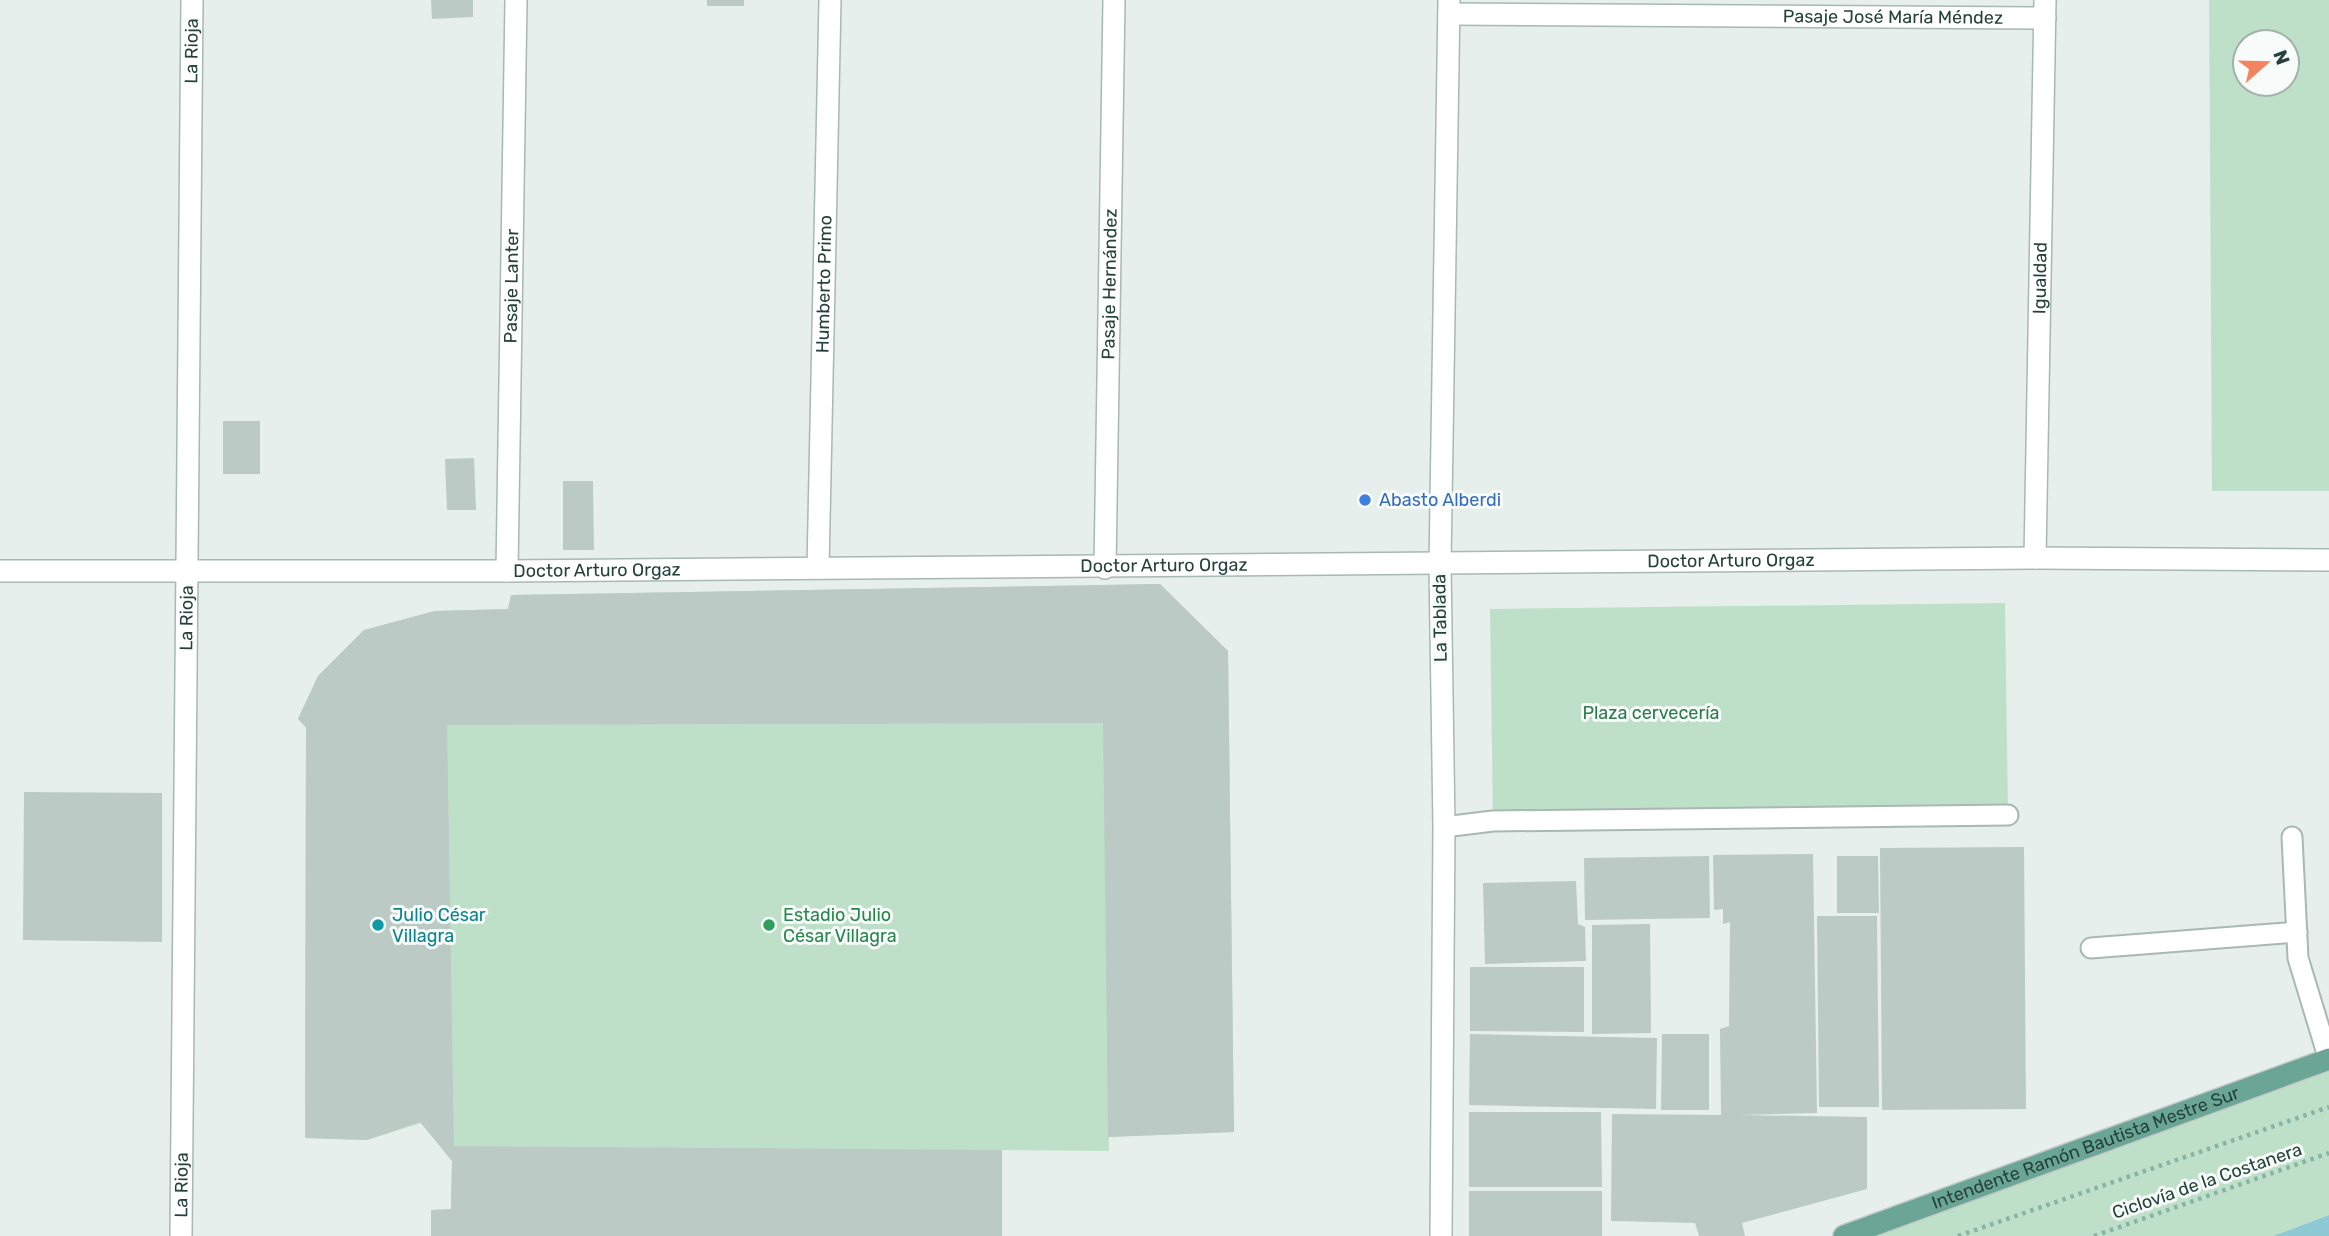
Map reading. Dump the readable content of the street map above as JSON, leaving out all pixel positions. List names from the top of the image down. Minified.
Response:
{"streets":{"main road":["Intendente Ramón Bautista Mestre Sur"],"street":["Pasaje José María Méndez","La Rioja","Igualdad","Humberto Primo","Pasaje Hernández","Pasaje Lanter","Doctor Arturo Orgaz","La Tablada"],"path":["Ciclovía de la Costanera"]},"crossings":[["Pasaje José María Méndez","Igualdad"],["Pasaje José María Méndez","La Tablada"],["La Rioja","Doctor Arturo Orgaz"],["Igualdad","Doctor Arturo Orgaz"],["Humberto Primo","Doctor Arturo Orgaz"],["Pasaje Hernández","Doctor Arturo Orgaz"],["Pasaje Lanter","Doctor Arturo Orgaz"],["Doctor Arturo Orgaz","La Tablada"]],"parks":["Plaza cervecería"],"places":["Abasto Alberdi","Julio César Villagra","Estadio Julio César Villagra"],"north":"right"}
